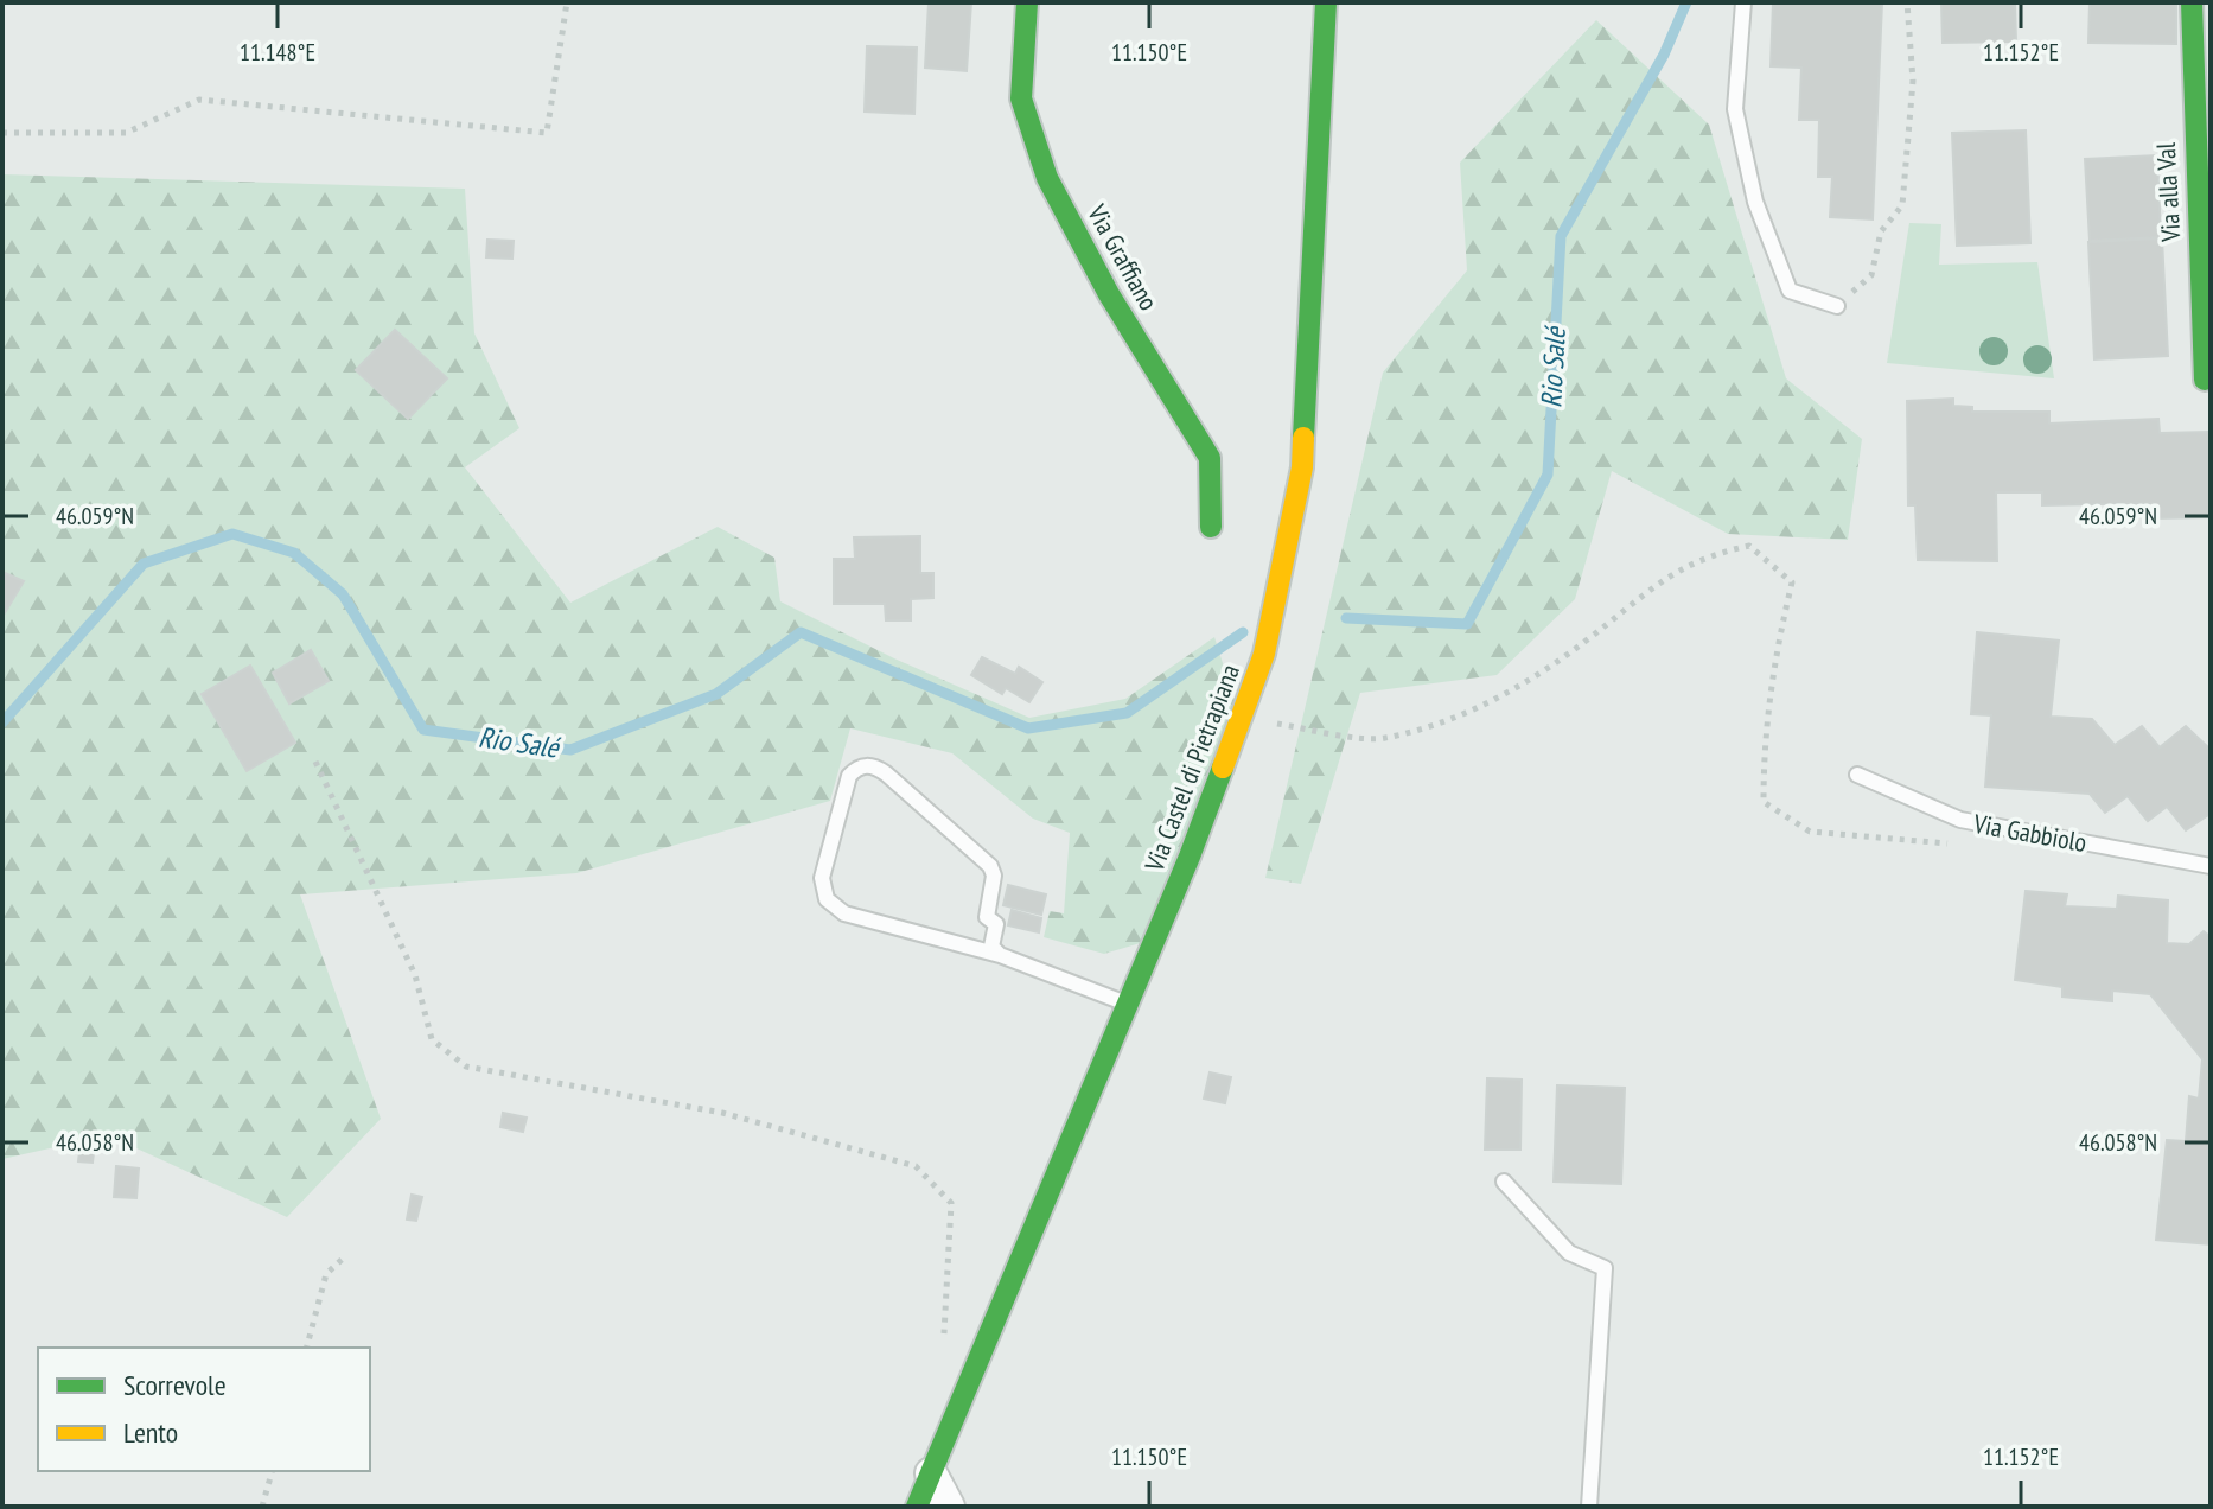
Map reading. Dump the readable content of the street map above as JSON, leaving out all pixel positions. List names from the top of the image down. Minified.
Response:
{"streets":{"main road":["Via alla Val","Via Graffiano","Via Castel di Pietrapiana"],"lane":["Via Gabbiolo"]},"water":["Rio Salé"],"legend":["Scorrevole","Lento"],"coordinates":["11.148°E","11.150°E","11.152°E","46.059°N","46.058°N"]}
